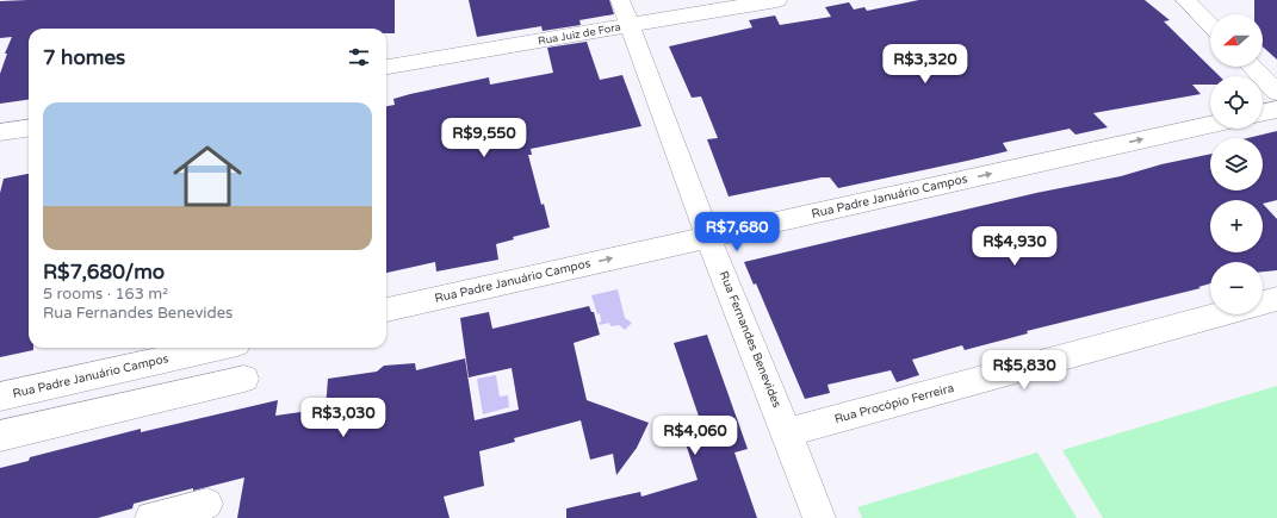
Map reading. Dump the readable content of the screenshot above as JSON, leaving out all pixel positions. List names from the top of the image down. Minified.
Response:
{"streets":{"street":["Rua Juiz de Fora","Rua Padre Januário Campos","Rua Fernandes Benevides","Rua Procópio Ferreira"]},"crossings":[["Rua Juiz de Fora","Rua Fernandes Benevides"],["Rua Padre Januário Campos","Rua Fernandes Benevides"],["Rua Fernandes Benevides","Rua Procópio Ferreira"]],"one_way":["Rua Padre Januário Campos"],"north":"left","page":{"map_buttons":["+","−"],"heading":"7 homes","price":["R$3,320","R$9,550","R$7,680","R$4,930","R$5,830","R$3,030","R$4,060"],"list":[{"name":"R$7,680/mo","note":"5 rooms · 163 m² · Rua Fernandes Benevides"}]}}
